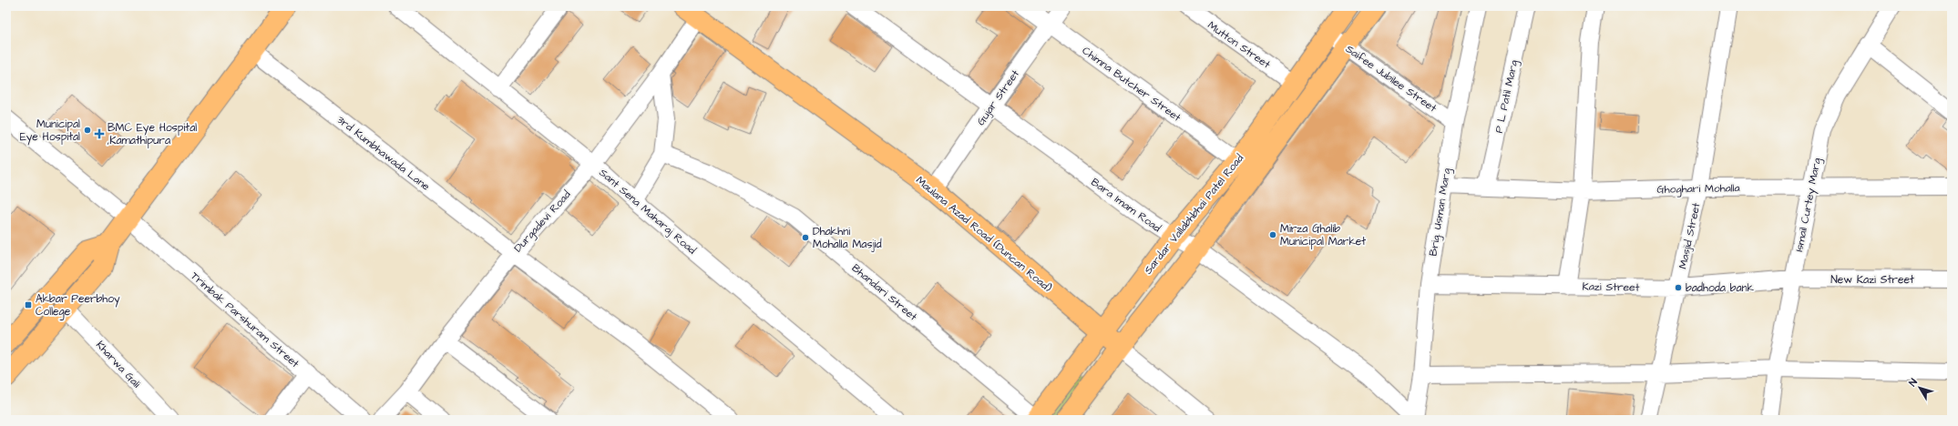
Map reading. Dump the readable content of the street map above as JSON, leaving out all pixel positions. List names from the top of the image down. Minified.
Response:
{"streets":{"main road":["Sardar Vallabhbhai Patel Road","Maulana Azad Road (Duncan Road)"],"street":["Mutton Street","Saifee Jubilee Street","Chimna Butcher Street","P L Patil Marg","Gujar Street","3rd Kumbhawada Lane","Ghoghari Mohalla","Bara Imam Road","Ismail Curtey Marg","Sant Sena Maharaj Road","Brig. Usman Marg","Durgadevi Road","Masjid Street","New Kazi Street","Kazi Street","Bhandari Street","Trimbak Parshuram Street","Kharwa Gali"]},"crossings":[["Mutton Street","Sardar Vallabhbhai Patel Road"],["Saifee Jubilee Street","Brig. Usman Marg"],["Saifee Jubilee Street","Sardar Vallabhbhai Patel Road"],["Chimna Butcher Street","Gujar Street"],["Chimna Butcher Street","Sardar Vallabhbhai Patel Road"],["P L Patil Marg","Ghoghari Mohalla"],["Gujar Street","Bara Imam Road"],["Gujar Street","Maulana Azad Road (Duncan Road)"],["3rd Kumbhawada Lane","Durgadevi Road"],["Ghoghari Mohalla","Ismail Curtey Marg"],["Ghoghari Mohalla","Brig. Usman Marg"],["Ghoghari Mohalla","Masjid Street"],["Bara Imam Road","Brig. Usman Marg"],["Bara Imam Road","Sardar Vallabhbhai Patel Road"],["Ismail Curtey Marg","New Kazi Street"],["Ismail Curtey Marg","Kazi Street"],["Sant Sena Maharaj Road","Durgadevi Road"],["Brig. Usman Marg","Kazi Street"],["Sardar Vallabhbhai Patel Road","Maulana Azad Road (Duncan Road)"],["Sardar Vallabhbhai Patel Road","Bhandari Street"],["Durgadevi Road","Maulana Azad Road (Duncan Road)"],["Masjid Street","Kazi Street"],["New Kazi Street","Kazi Street"]],"places":{"other":["Municipal Eye Hospital","Mirza Ghalib Municipal Market","Dhakhni Mohalla Masjid","badhoda bank"],"health":["BMC Eye Hospital ,Kamathipura"],"transit":["Akbar Peerbhoy College"]},"north":"top left"}
